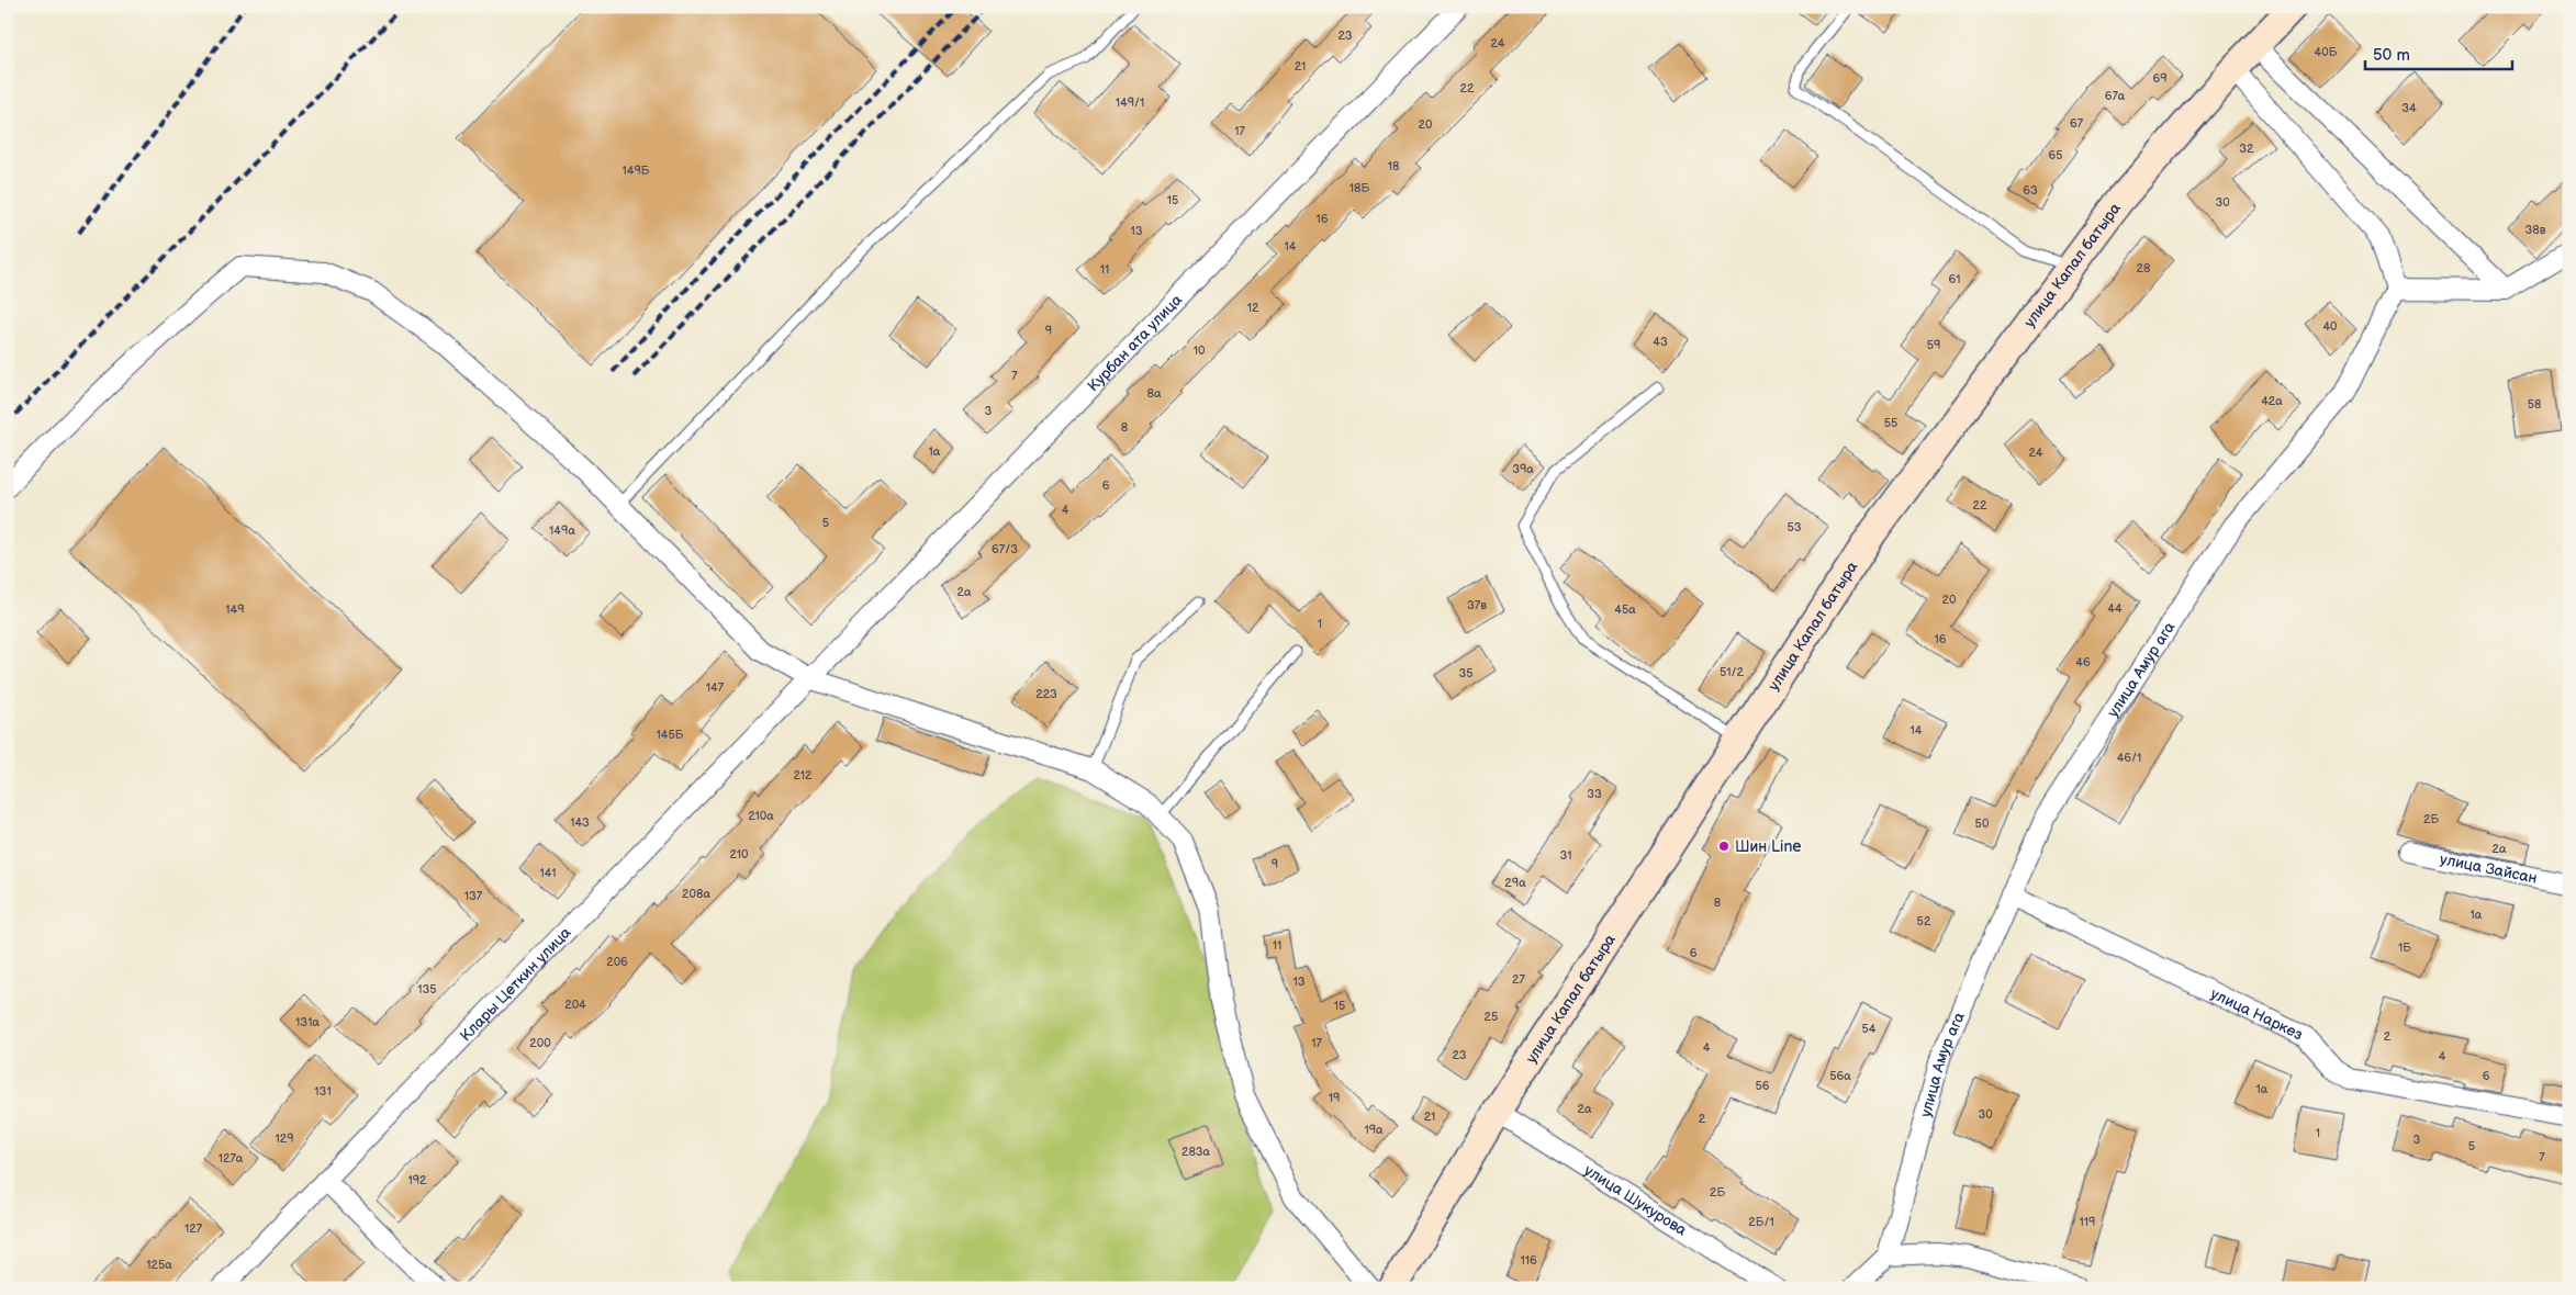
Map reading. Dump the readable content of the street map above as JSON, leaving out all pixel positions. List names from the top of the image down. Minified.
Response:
{"streets":{"main road":["улица Капал батыра"],"street":["Курбан ата улица","улица Амур ага","улица Зайсан","Клары Цеткин улица","улица Наркез","улица Шукурова"]},"crossings":[["улица Капал батыра","улица Шукурова"],["Курбан ата улица","Клары Цеткин улица"],["улица Амур ага","улица Наркез"]],"places":["Шин Line"],"house_numbers":["23","24","40Б","21","69","22","67а","149/1","34","67","20","17","32","65","18","149Б","18Б","63","15","30","16","38в","13","14","28","11","61","12","40","9","43","59","10","7","8а","42а","58","3","55","8","1а","24","39а","6","22","4","5","53","149а","67/3","2а","20","37в","44","149","45а","1","16","46","51/2","35","147","223","14","145Б","46/1","212","33","210а","2Б","143","50","2а","210","31","9","141","29а","208а","137","8","1а","52","11","1Б","6","206","27","13","135","204","15","25","131а","54","2","200","17","4","23","4","56а","6","56","1а","131","19","2а","30","21","2","19а","1","129","3","5","283а","7","127а","192","2Б","2Б/1","119","127","116","125а"],"scale_bar":"50 m"}
